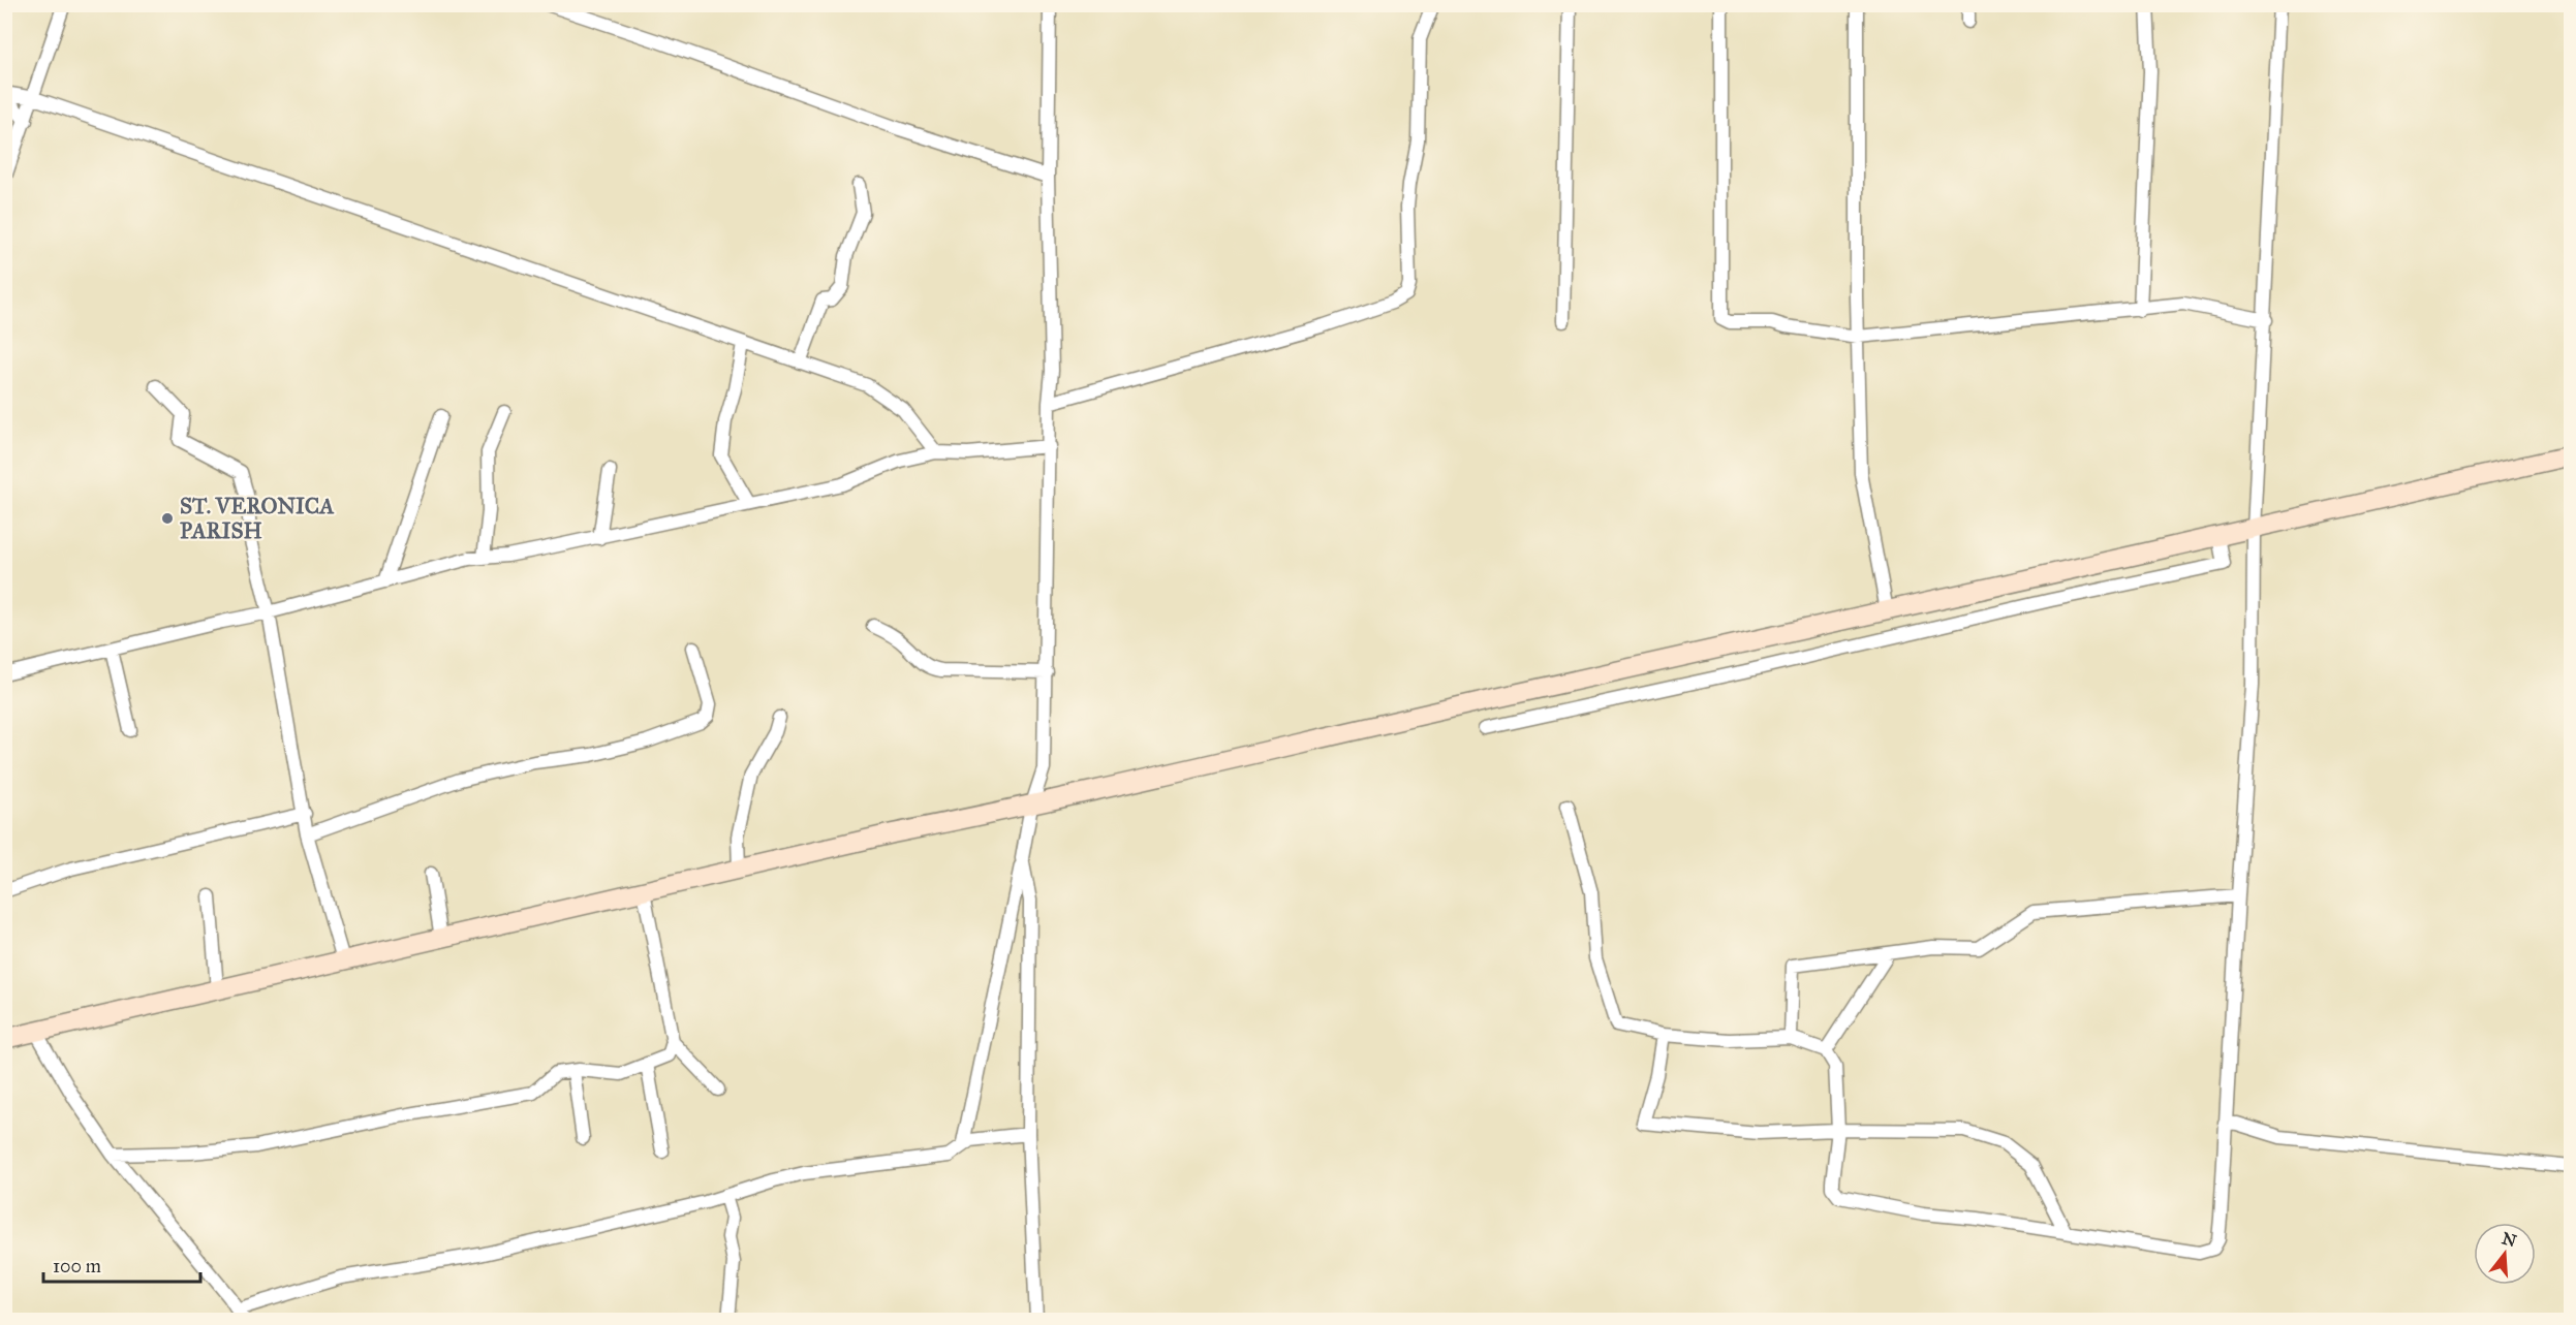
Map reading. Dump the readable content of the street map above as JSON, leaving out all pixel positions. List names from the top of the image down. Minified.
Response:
{"places":["ST. VERONICA PARISH"],"scale_bar":"100 m","north":"top"}
